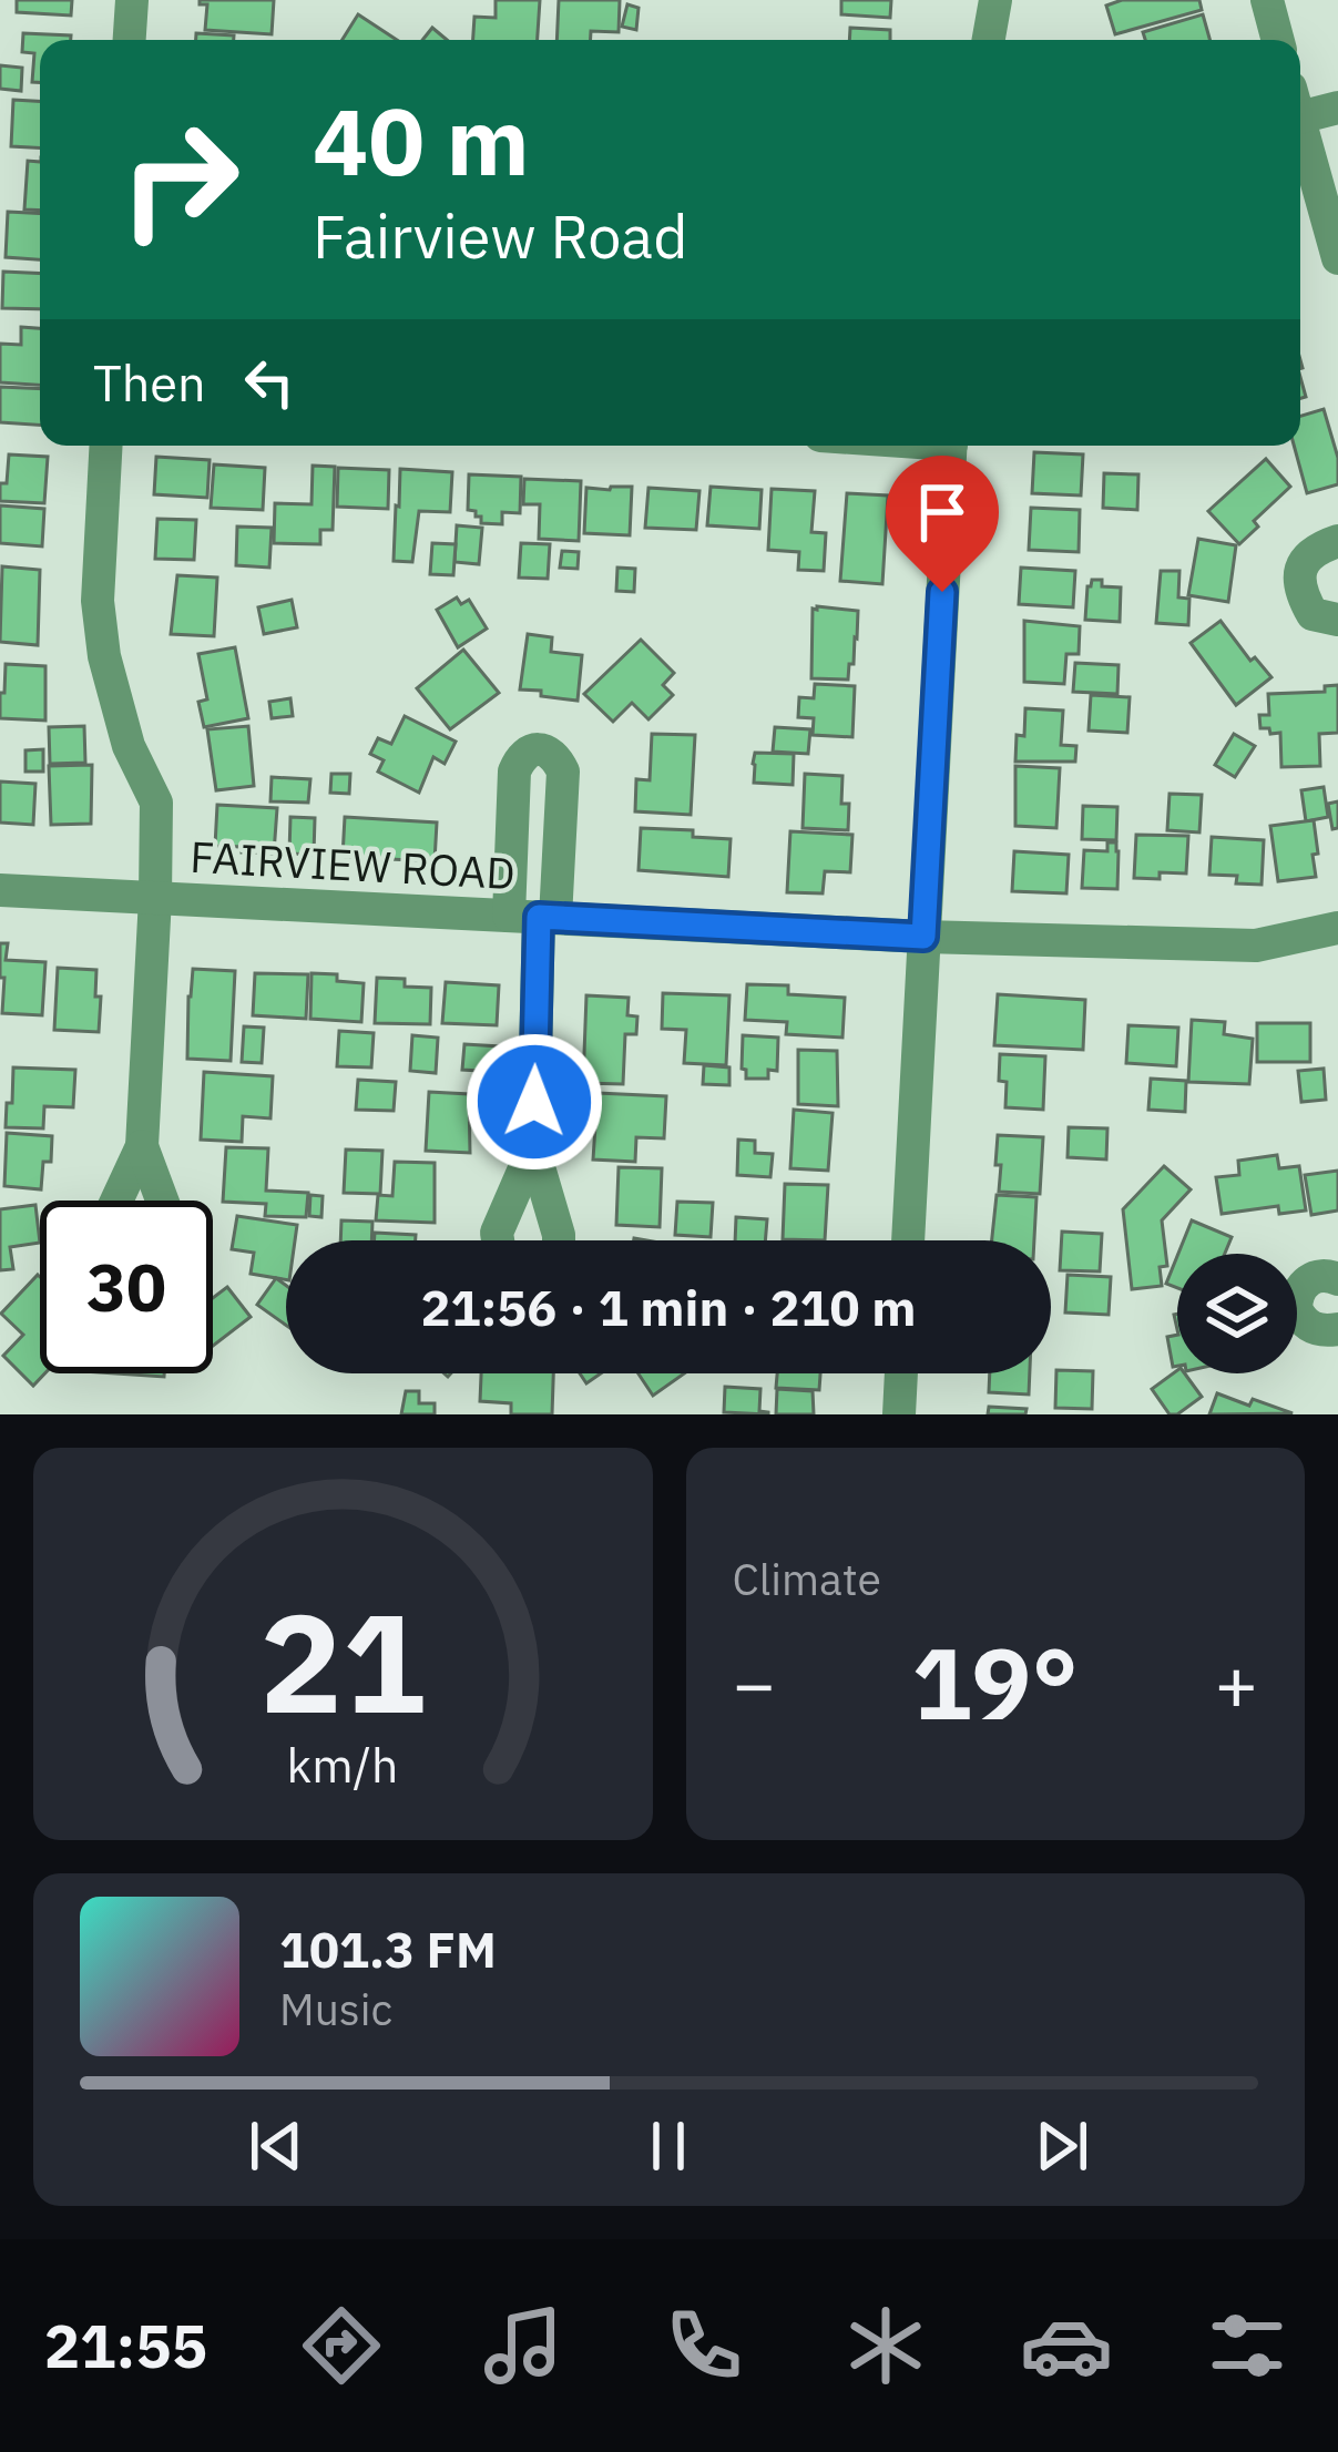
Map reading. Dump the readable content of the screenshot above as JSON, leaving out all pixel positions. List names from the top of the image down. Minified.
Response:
{"streets":{"street":["FAIRVIEW ROAD"]},"page":{"turn":["40 m","Fairview Road"],"then":"Then","limit":"30","trip":"21:56 · 1 min · 210 m","tile":"Climate","heat":["−","19°","+"],"song":["101.3 FM","Music"],"tabs":"21:55","gauge":["21","km/h"]}}
